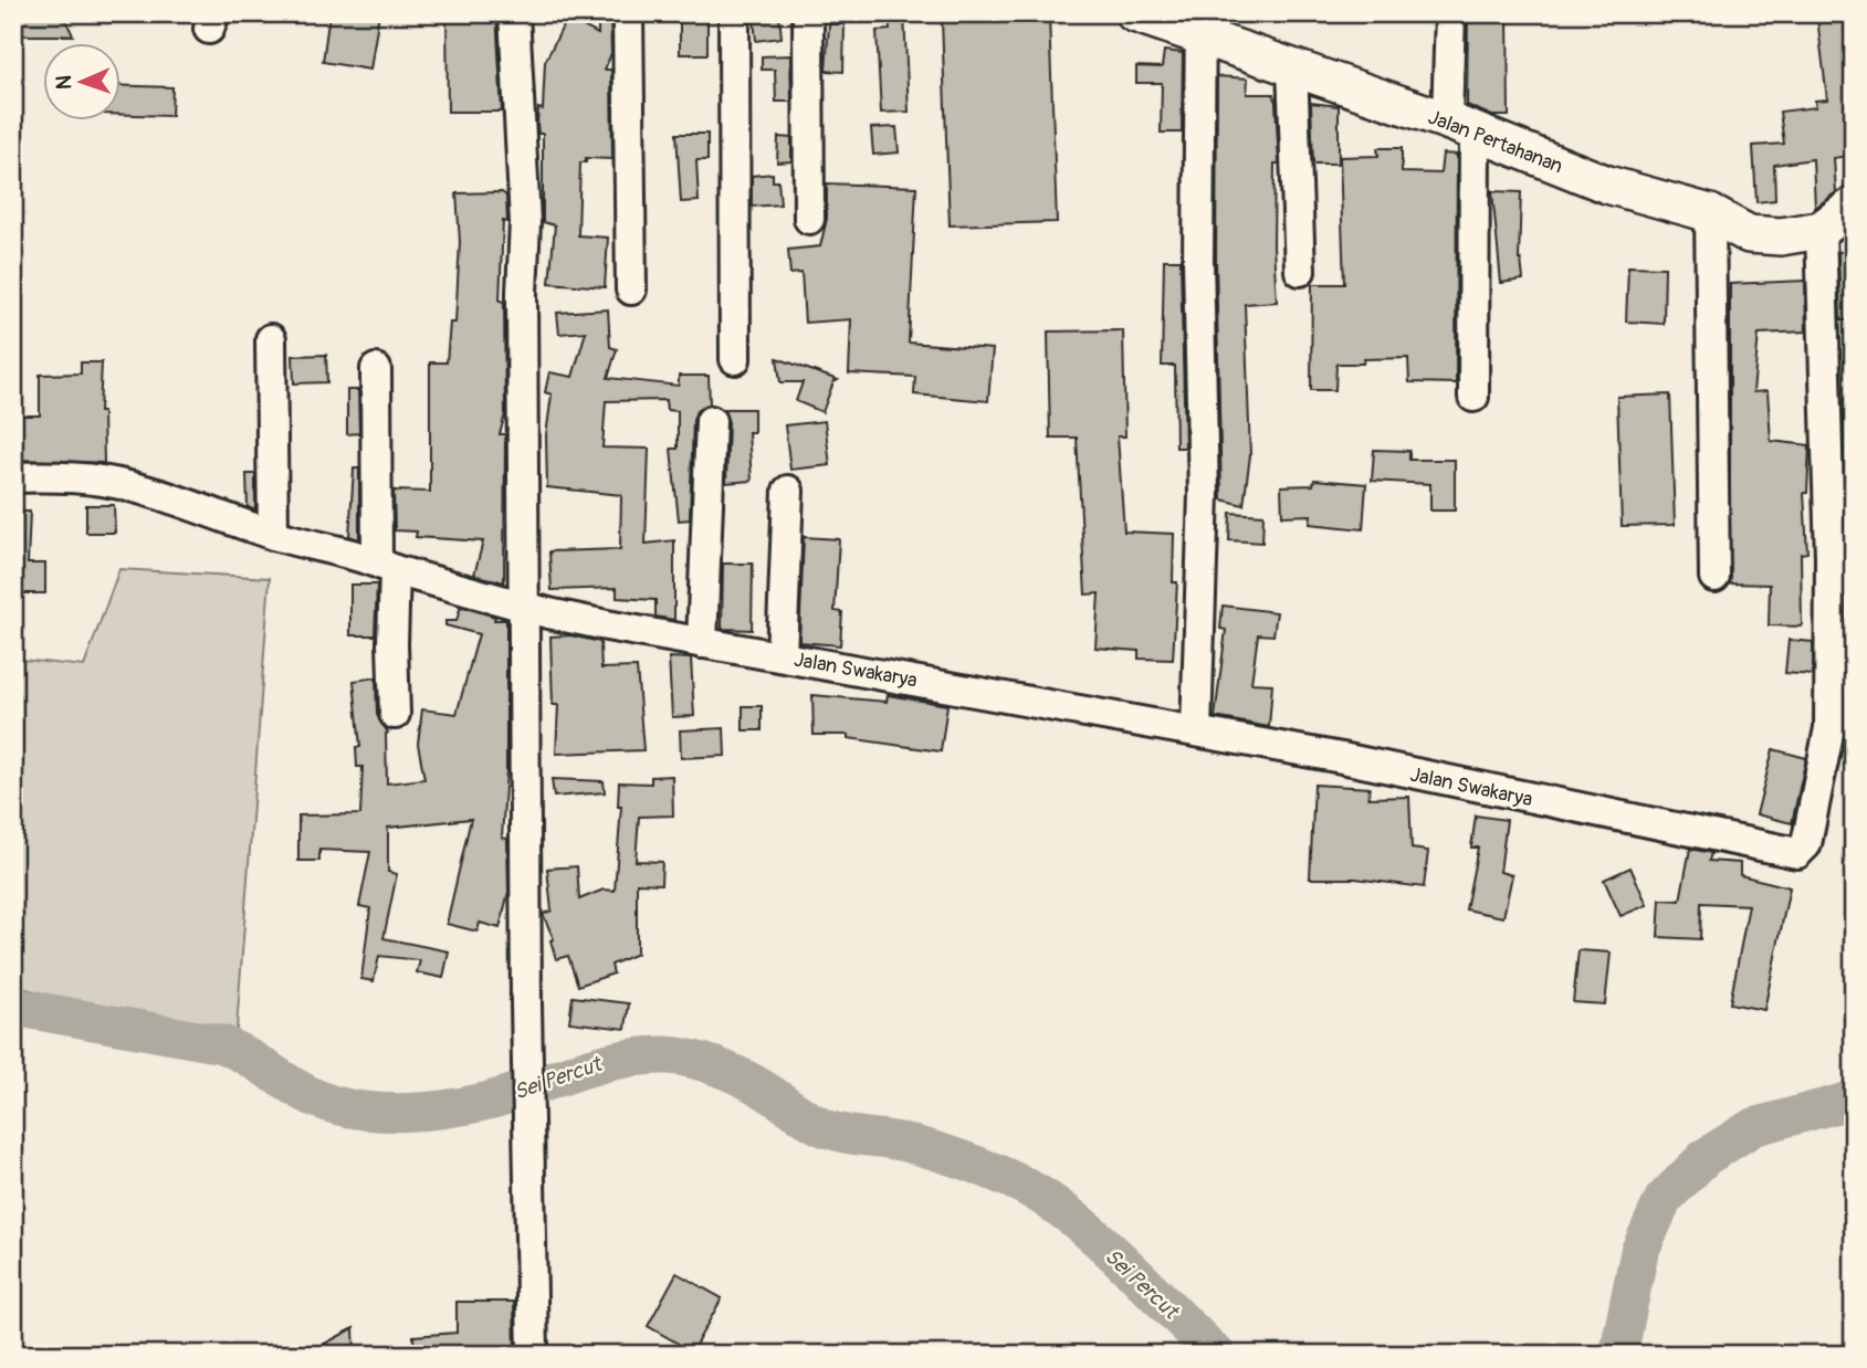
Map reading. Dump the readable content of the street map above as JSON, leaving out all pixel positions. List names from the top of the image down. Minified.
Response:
{"streets":{"main road":["Jalan Pertahanan"],"street":["Jalan Swakarya"]},"crossings":[["Jalan Pertahanan","Jalan Swakarya"]],"water":["Sei Percut"],"north":"left"}
